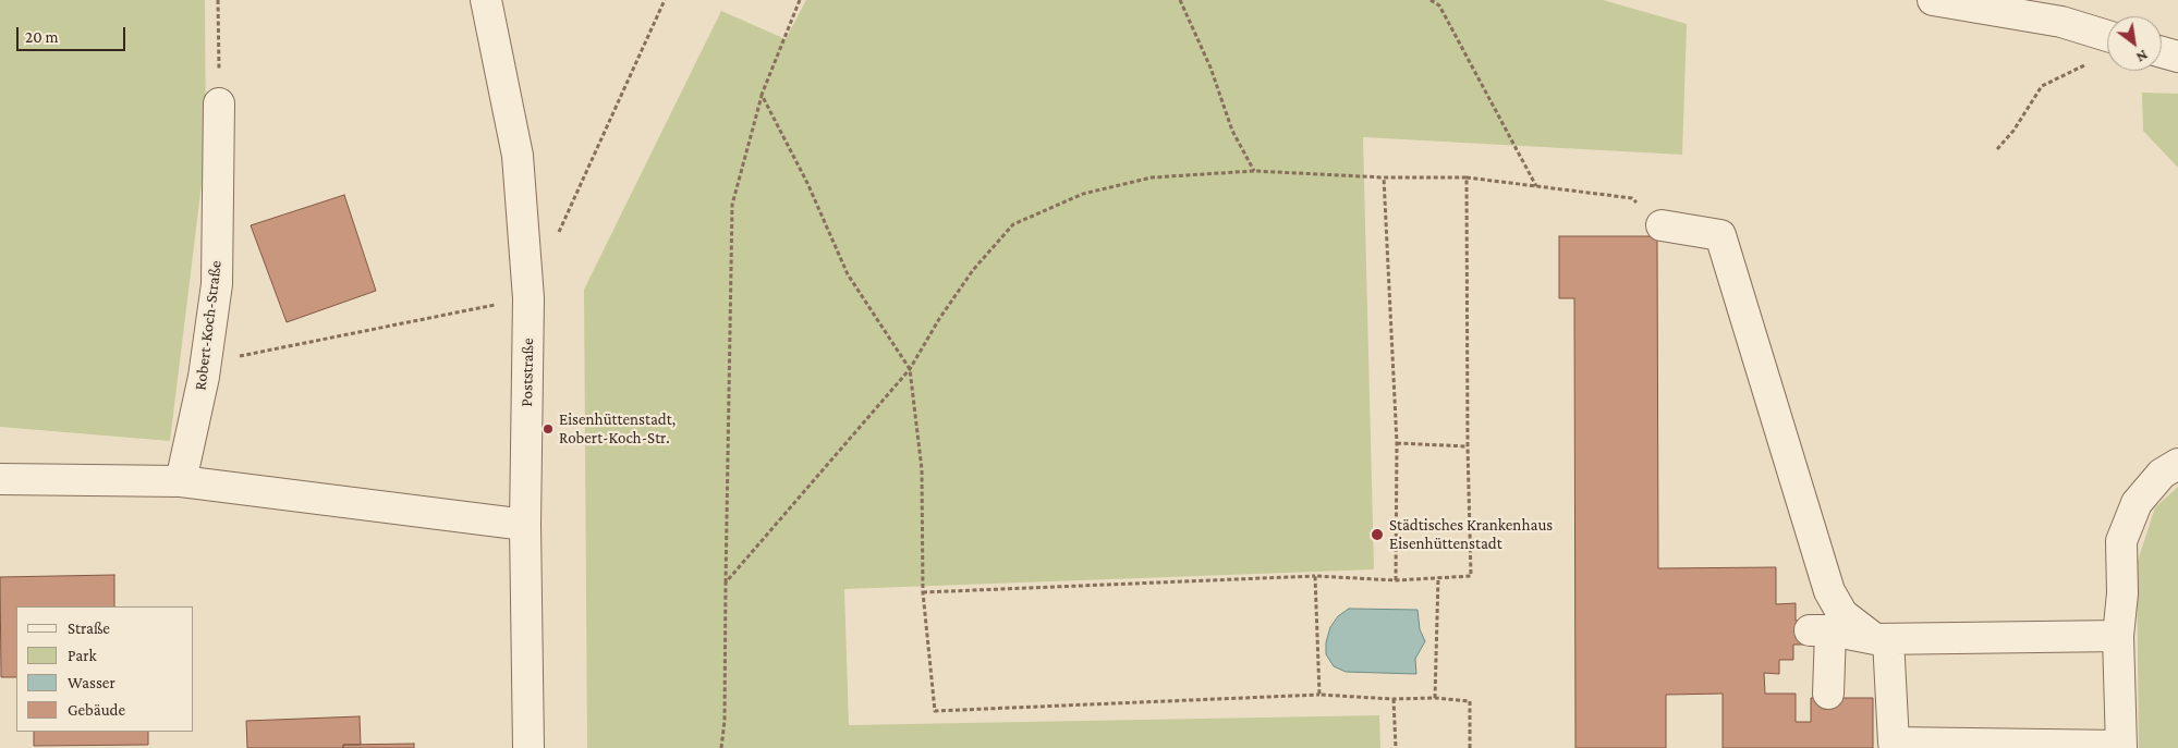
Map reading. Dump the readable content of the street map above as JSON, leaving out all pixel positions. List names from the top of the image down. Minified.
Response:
{"streets":{"street":["Robert-Koch-Straße","Poststraße"]},"places":["Eisenhüttenstadt, Robert-Koch-Str.","Städtisches Krankenhaus Eisenhüttenstadt"],"legend":["Straße","Park","Wasser","Gebäude"],"scale_bar":"20 m","north":"bottom right"}
